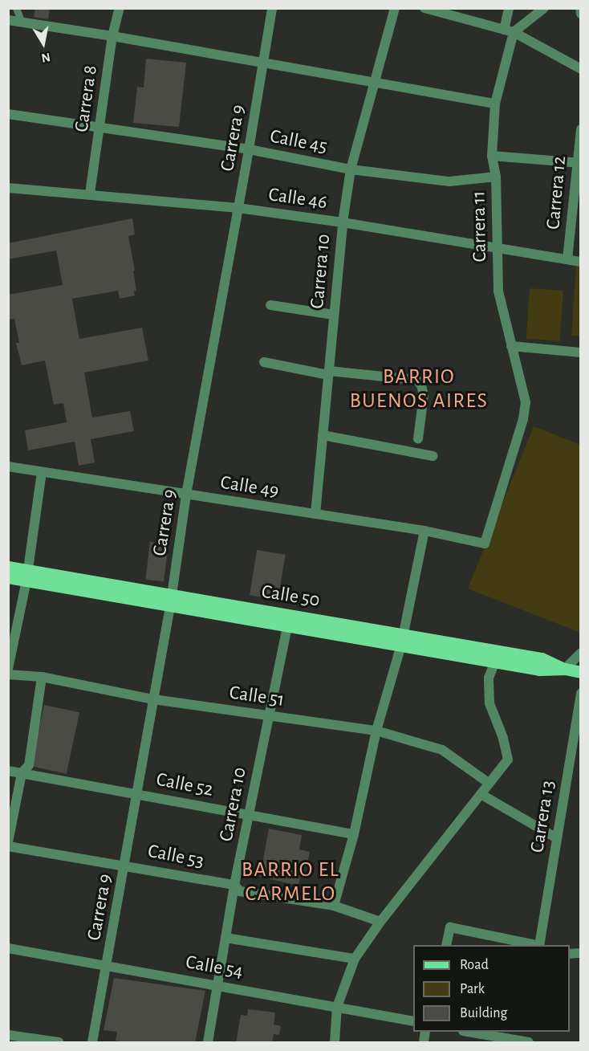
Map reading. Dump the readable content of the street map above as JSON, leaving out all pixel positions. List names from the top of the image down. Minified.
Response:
{"streets":{"main road":["Calle 50"],"street":["Carrera 8","Carrera 9","Calle 45","Carrera 12","Calle 46","Carrera 11","Carrera 10","Calle 49","Calle 51","Calle 52","Carrera 13","Calle 53","Calle 54"]},"crossings":[["Carrera 8","Calle 45"],["Carrera 8","Calle 46"],["Carrera 9","Calle 45"],["Carrera 9","Calle 46"],["Carrera 9","Calle 49"],["Carrera 9","Calle 50"],["Carrera 9","Calle 51"],["Carrera 9","Calle 52"],["Carrera 9","Calle 53"],["Carrera 9","Calle 54"],["Calle 45","Carrera 11"],["Calle 45","Carrera 10"],["Carrera 12","Calle 46"],["Calle 46","Carrera 11"],["Calle 46","Carrera 10"],["Carrera 11","Calle 49"],["Carrera 10","Calle 49"],["Carrera 10","Calle 51"],["Carrera 10","Calle 52"],["Carrera 10","Calle 53"],["Carrera 10","Calle 54"]],"districts":["BARRIO BUENOS AIRES","BARRIO EL CARMELO"],"legend":["Road","Park","Building"],"north":"bottom"}
